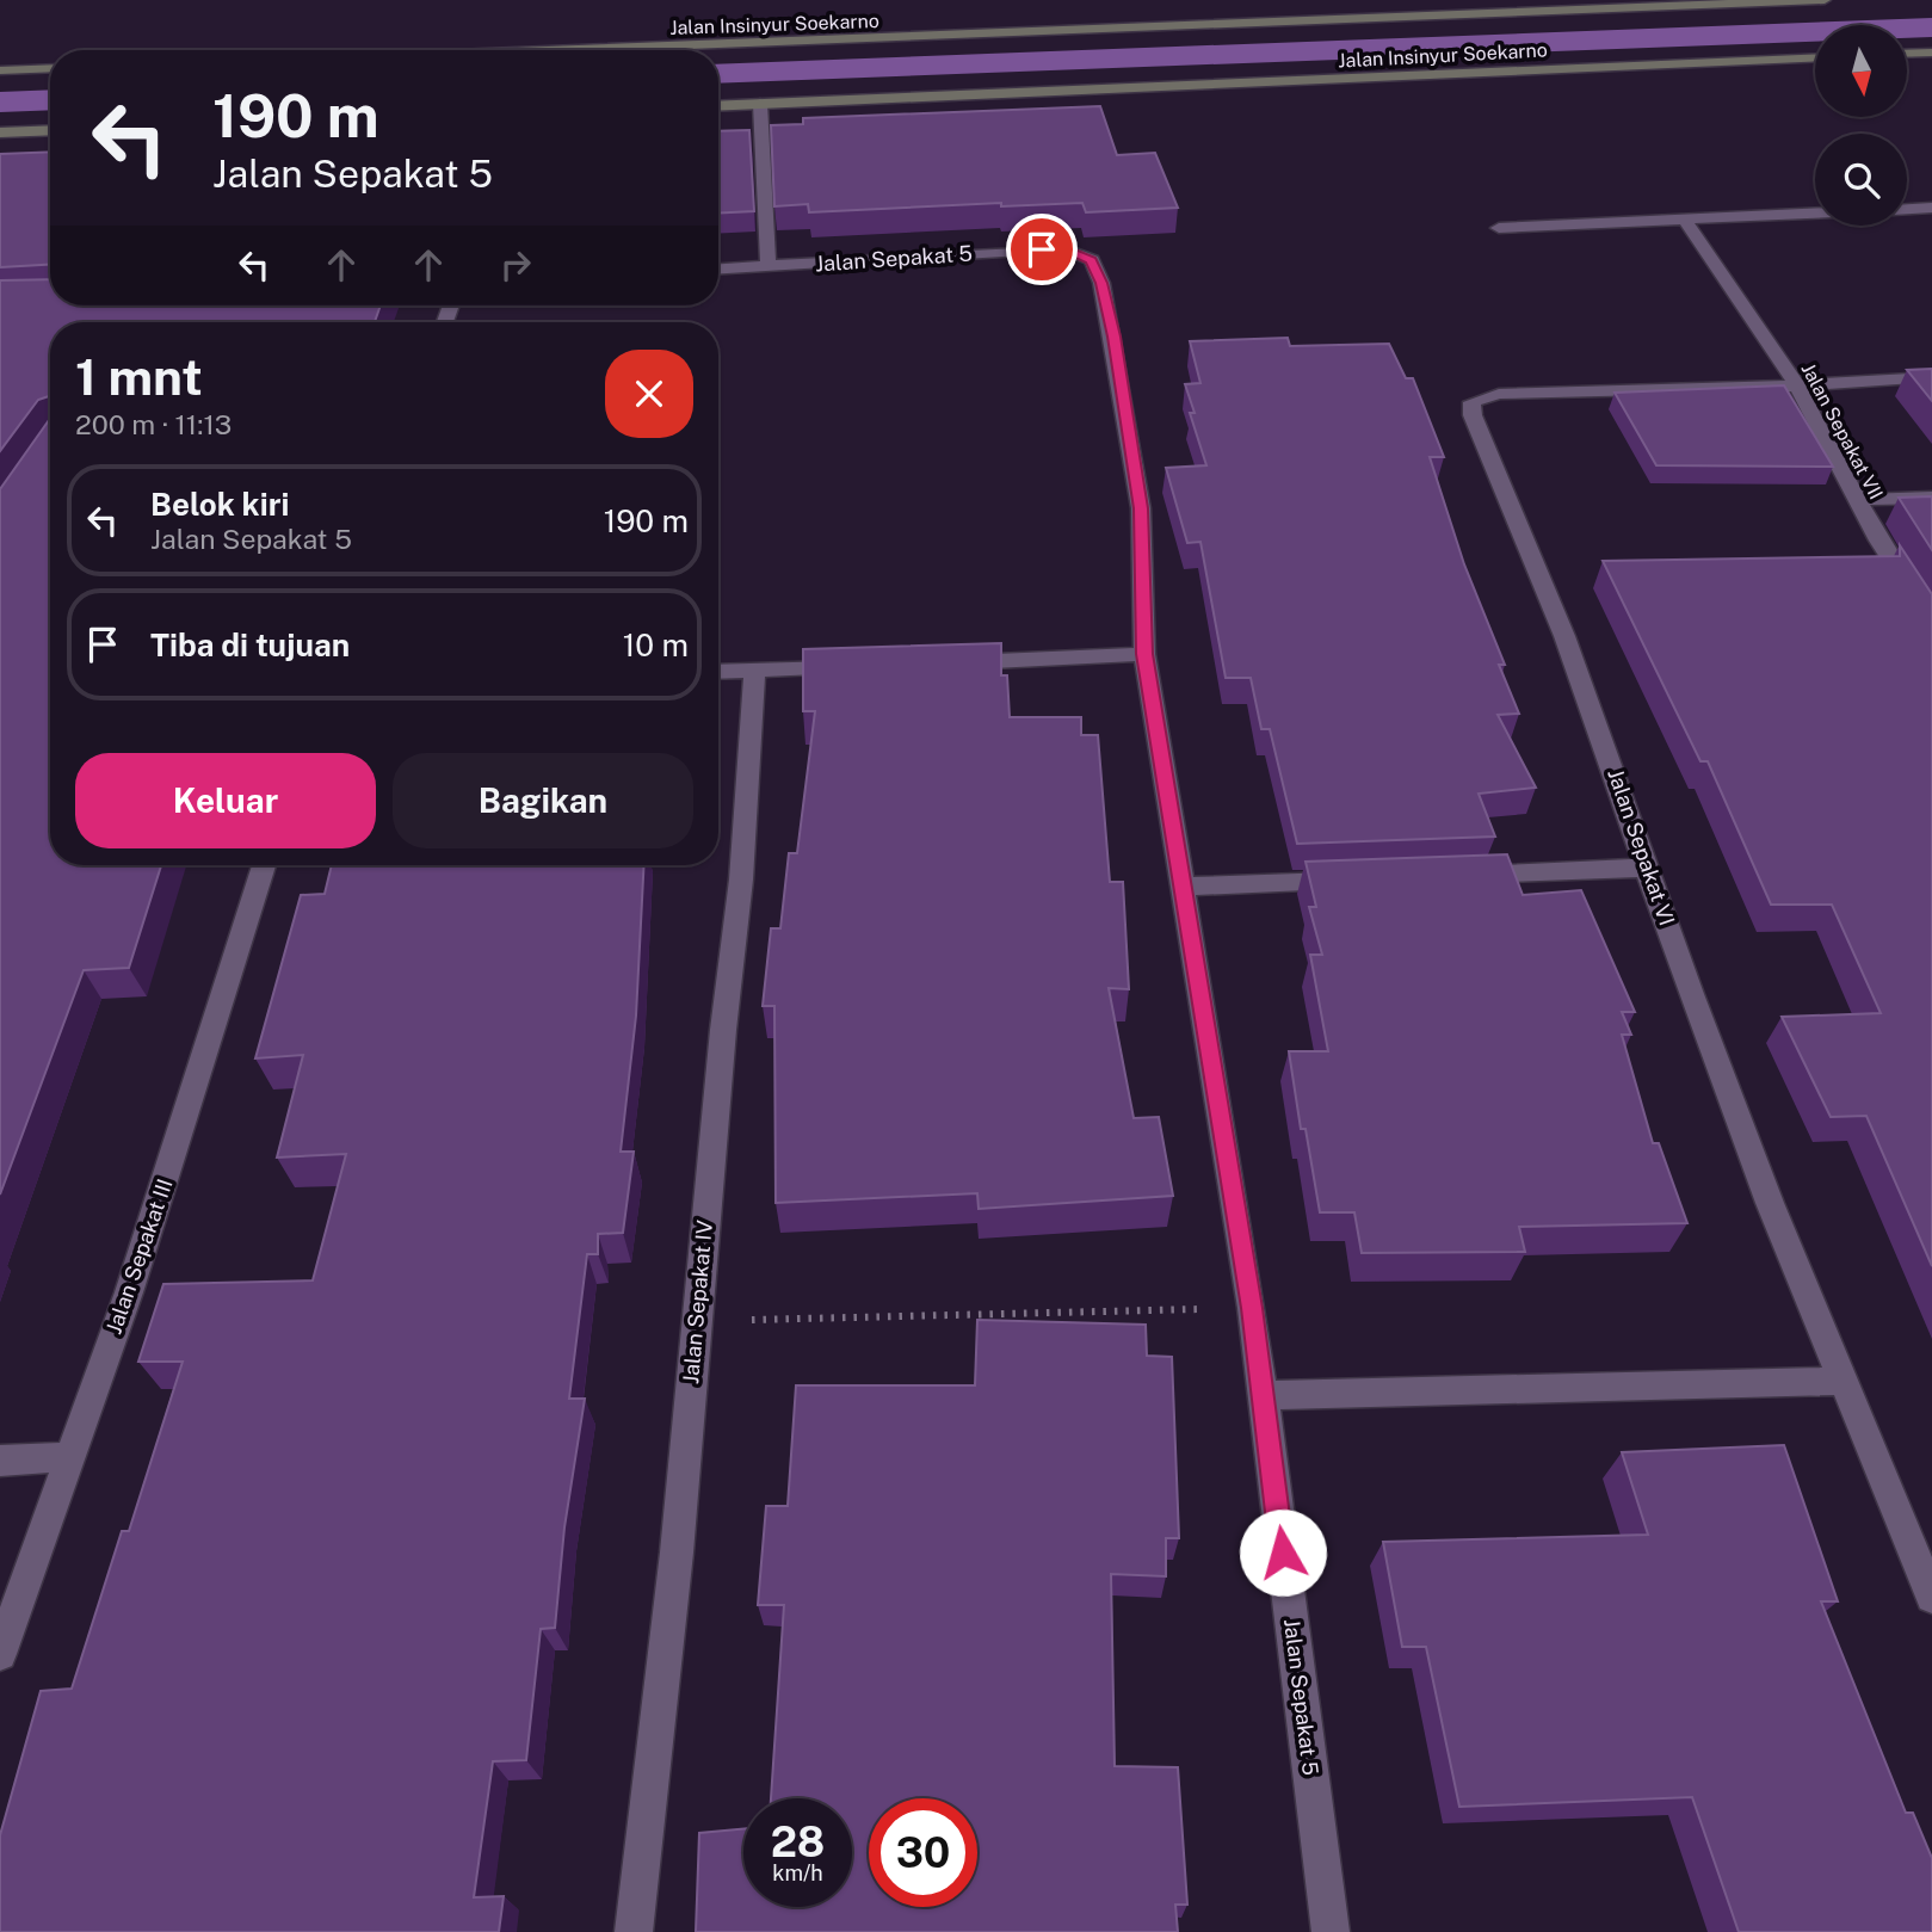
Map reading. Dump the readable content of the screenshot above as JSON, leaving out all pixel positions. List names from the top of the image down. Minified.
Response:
{"streets":{"street":["Jalan Insinyur Soekarno","Jalan Sepakat 5","Jalan Sepakat VII","Jalan Sepakat VI","Jalan Sepakat III","Jalan Sepakat IV"]},"crossings":[["Jalan Sepakat VII","Jalan Sepakat VI"]],"north":"bottom","page":{"turn":["190 m","Jalan Sepakat 5"],"heading":["1 mnt","200 m · 11:13"],"list":[{"name":"Belok kiri","note":"Jalan Sepakat 5","value":"190 m"},{"name":"Tiba di tujuan","value":"10 m"}],"buttons":["Keluar","Bagikan"],"speed":"28 km/h","limit":"30"}}
